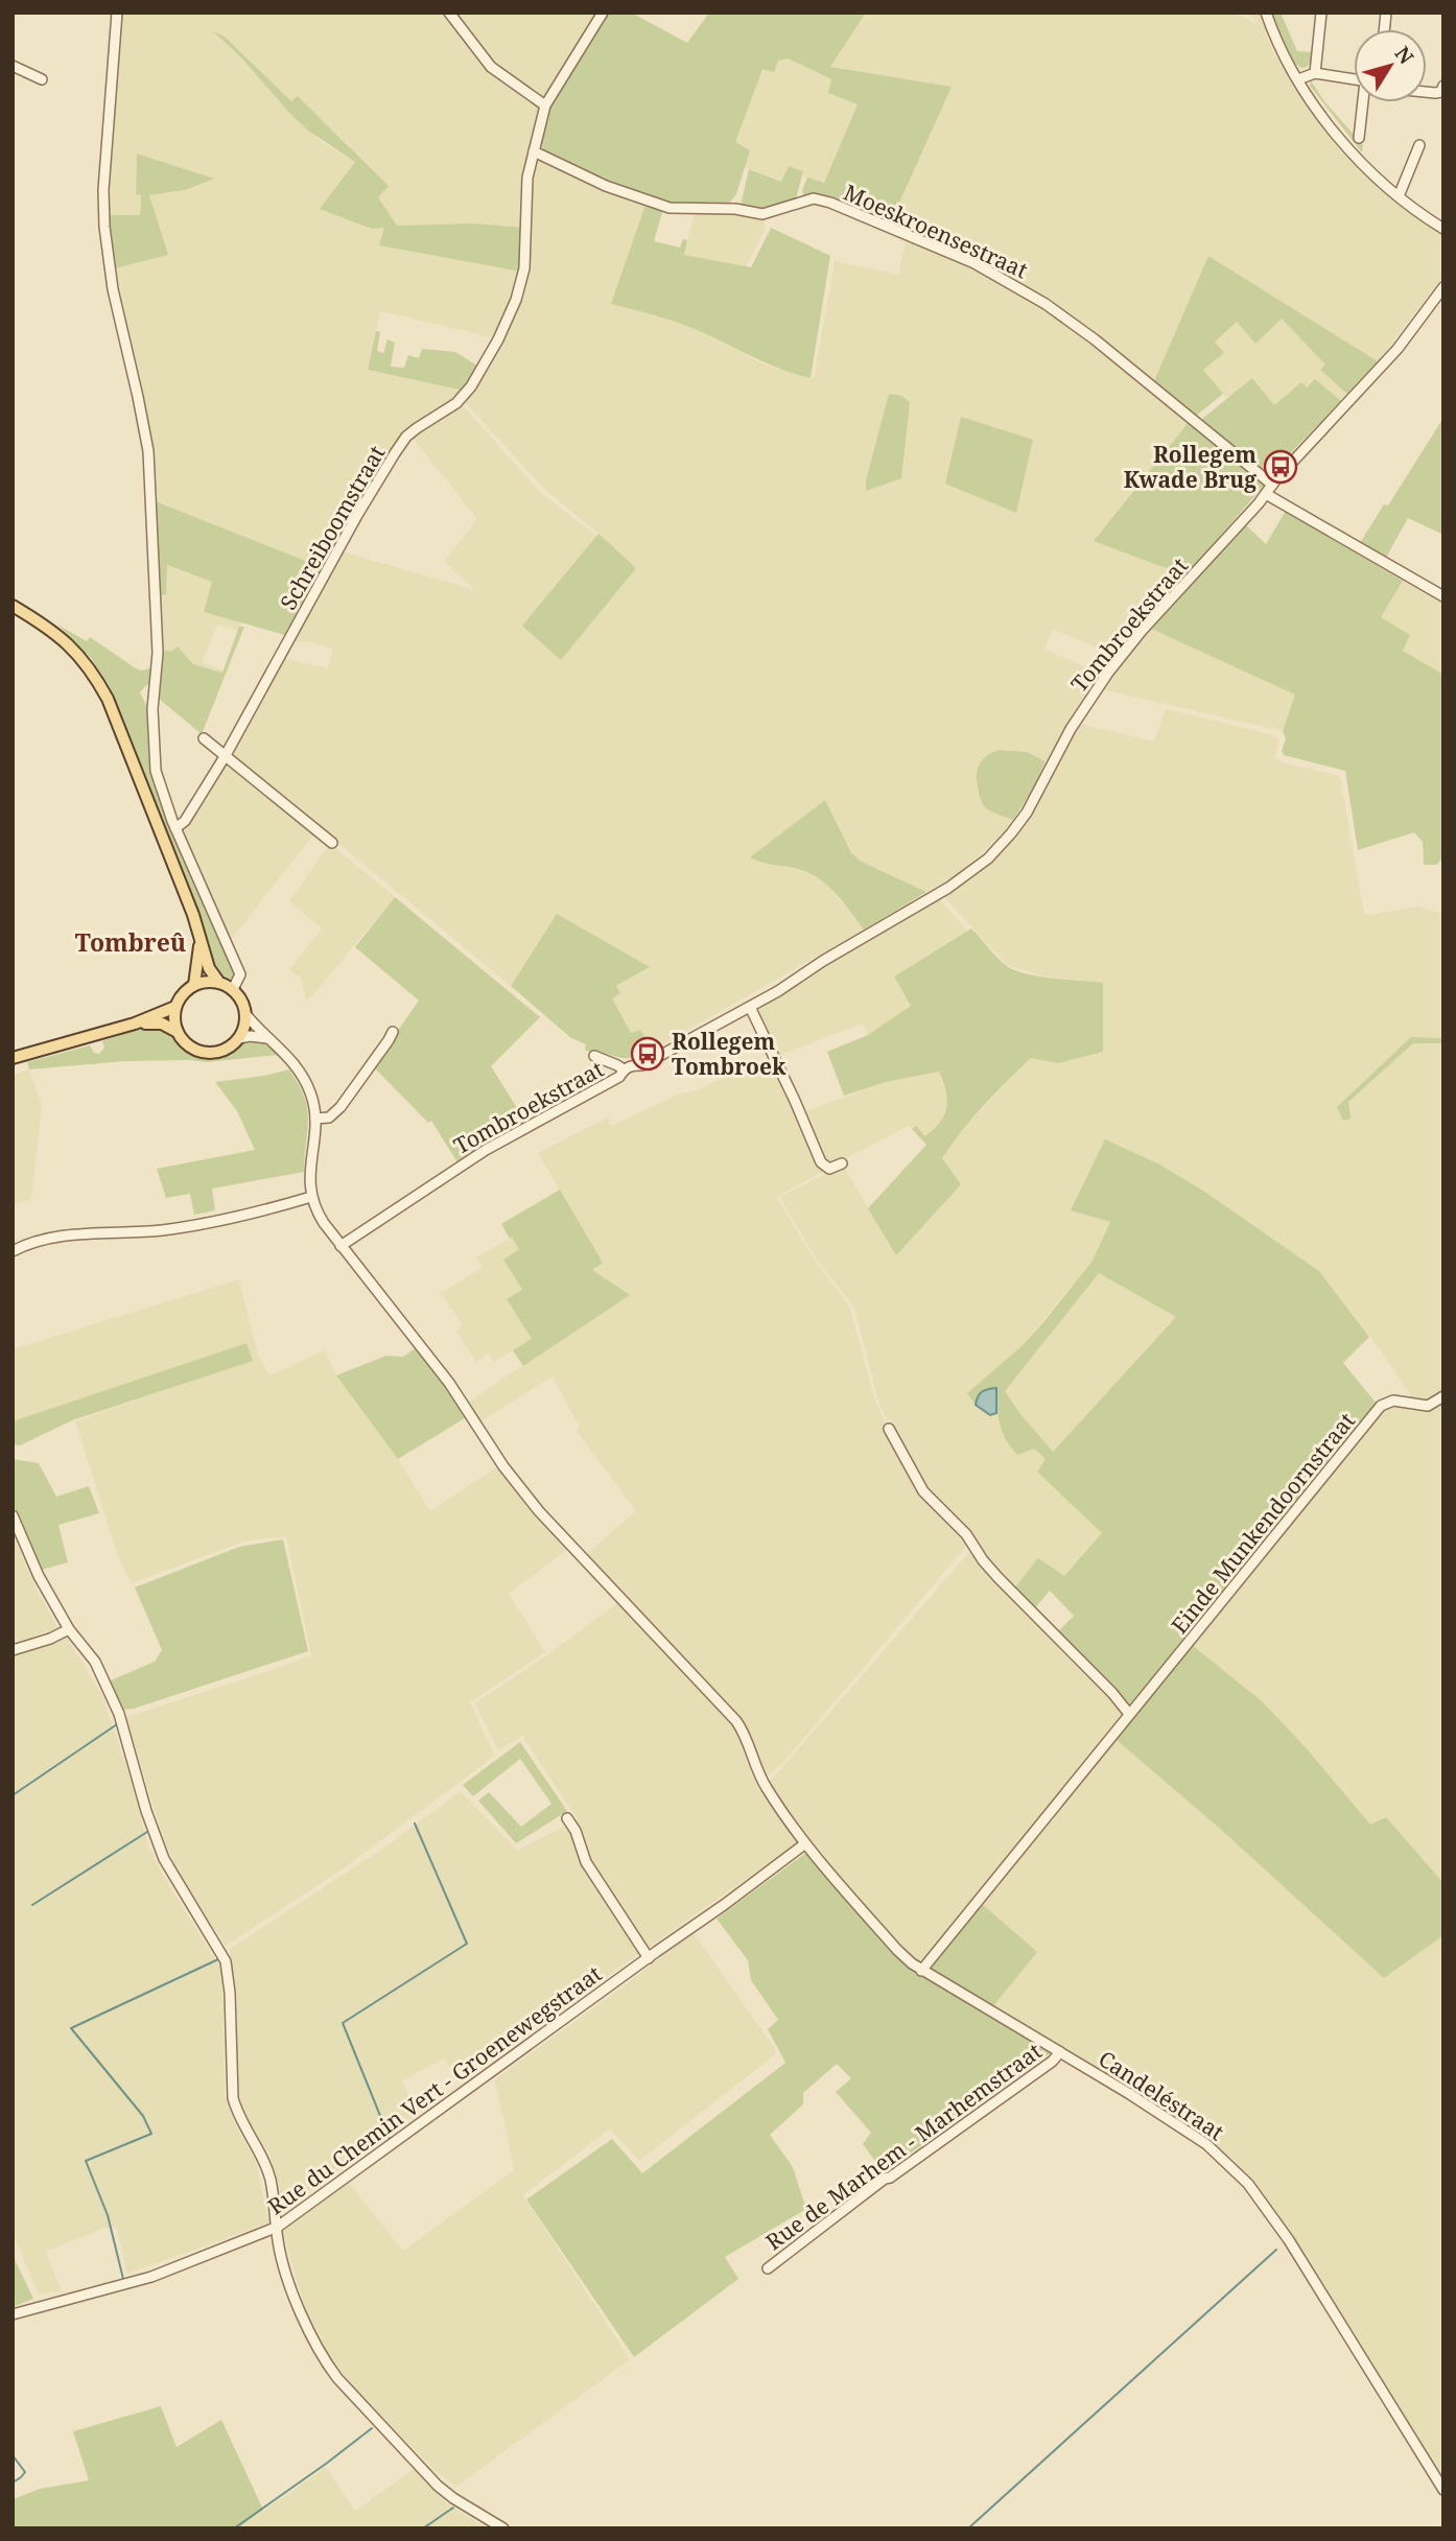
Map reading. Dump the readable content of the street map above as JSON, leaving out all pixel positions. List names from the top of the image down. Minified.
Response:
{"streets":{"street":["Moeskroensestraat","Schreiboomstraat","Tombroekstraat","Einde Munkendoornstraat","Rue du Chemin Vert - Groenewegstraat","Candeléstraat","Rue de Marhem - Marhemstraat"]},"crossings":[["Moeskroensestraat","Schreiboomstraat"],["Moeskroensestraat","Tombroekstraat"],["Tombroekstraat","Candeléstraat"],["Einde Munkendoornstraat","Candeléstraat"],["Rue du Chemin Vert - Groenewegstraat","Candeléstraat"],["Candeléstraat","Rue de Marhem - Marhemstraat"]],"districts":["Tombreû"],"places":{"bus stop":["Rollegem Kwade Brug","Rollegem Tombroek"]},"north":"top right"}
